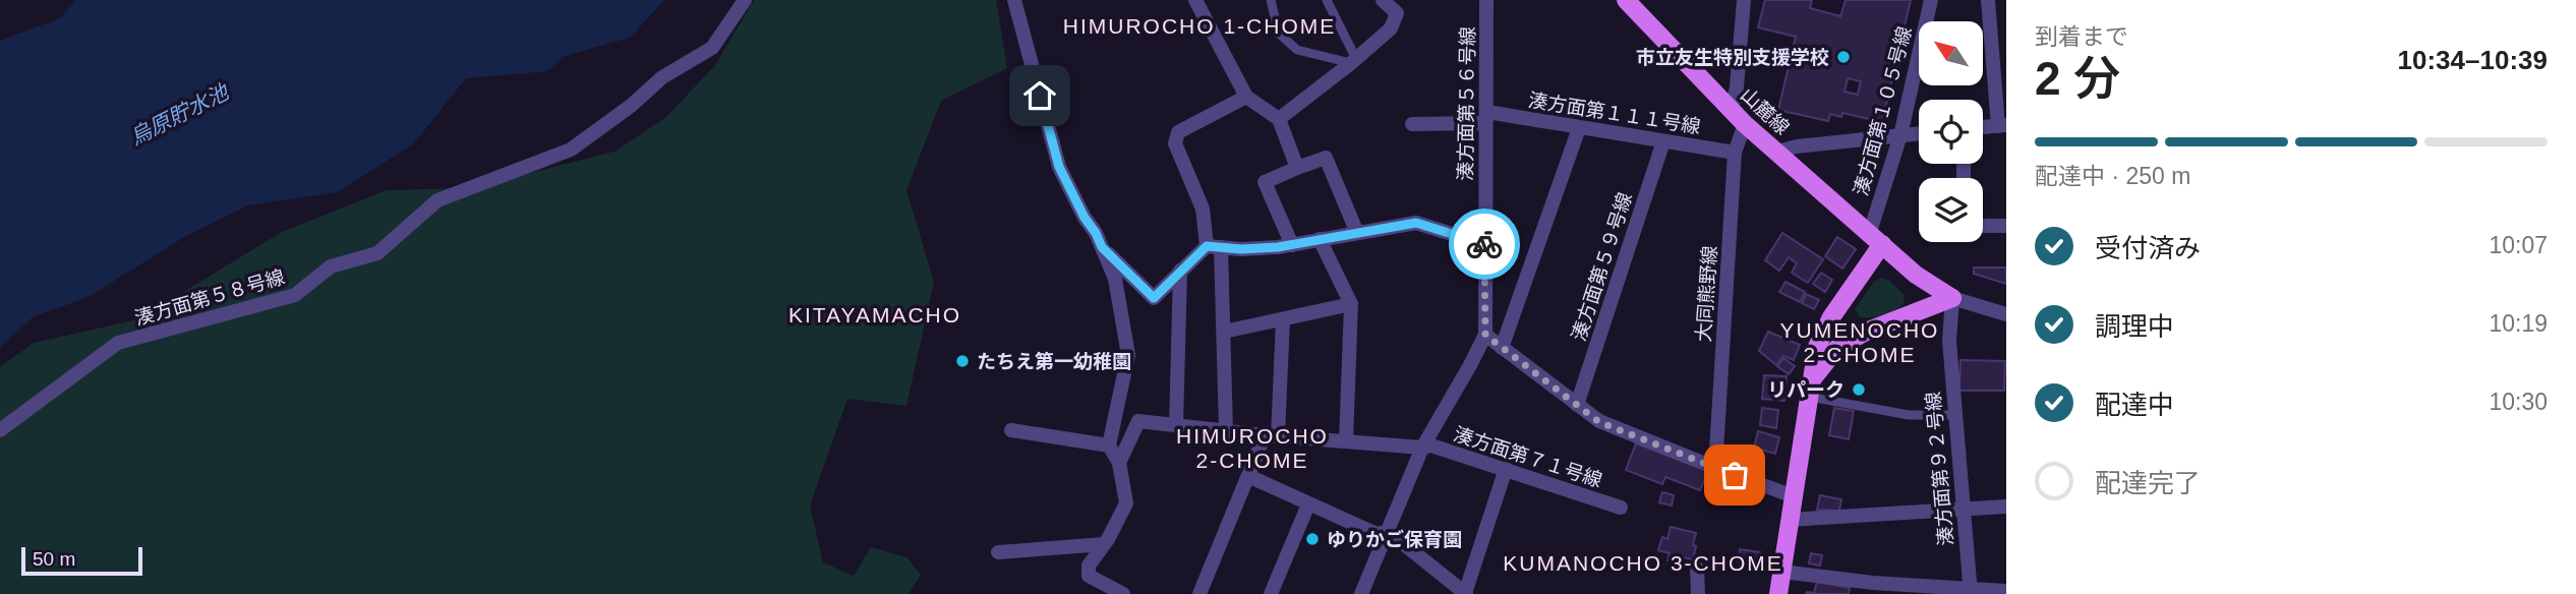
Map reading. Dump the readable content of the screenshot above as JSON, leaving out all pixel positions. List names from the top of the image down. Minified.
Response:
{"streets":{"main road":["山麓線"],"street":["湊方面第５６号線","湊方面第１０５号線","湊方面第１１１号線","湊方面第５９号線","大同熊野線","湊方面第５８号線","湊方面第７１号線","湊方面第９２号線"]},"crossings":[["湊方面第５６号線","湊方面第１１１号線"],["湊方面第５６号線","湊方面第７１号線"],["山麓線","湊方面第１０５号線"],["山麓線","大同熊野線"],["山麓線","湊方面第９２号線"],["湊方面第１１１号線","湊方面第５９号線"],["湊方面第１１１号線","大同熊野線"]],"districts":["HIMUROCHO 1-CHOME","KITAYAMACHO","YUMENOCHO 2-CHOME","HIMUROCHO 2-CHOME","KUMANOCHO 3-CHOME"],"water":["烏原貯水池"],"places":["市立友生特別支援学校","たちえ第一幼稚園","リパーク","ゆりかご保育園"],"scale_bar":"50 m","north":"top left","page":{"heading":["2 分","到着まで","10:34–10:39"],"bar":"配達中 · 250 m","list":[["受付済み","10:07"],["調理中","10:19"],["配達中","10:30"],"配達完了"],"scale":"50 m"}}
